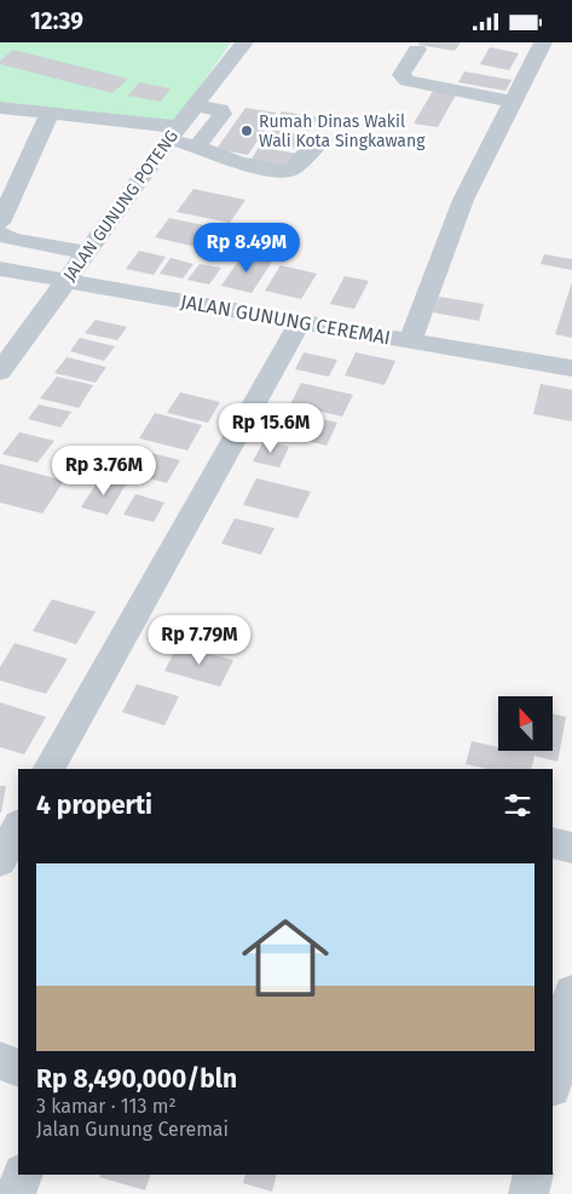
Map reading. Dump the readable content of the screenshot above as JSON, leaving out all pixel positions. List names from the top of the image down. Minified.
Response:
{"streets":{"street":["JALAN GUNUNG POTENG","JALAN GUNUNG CEREMAI"]},"crossings":[["JALAN GUNUNG POTENG","JALAN GUNUNG CEREMAI"]],"places":["Rumah Dinas Wakil Wali Kota Singkawang"],"north":"top","page":{"status":"12:39","price":["Rp 8.49M","Rp 15.6M","Rp 3.76M","Rp 7.79M"],"heading":"4 properti","list":[{"name":"Rp 8,490,000/bln","note":"3 kamar · 113 m² · Jalan Gunung Ceremai"}]}}
